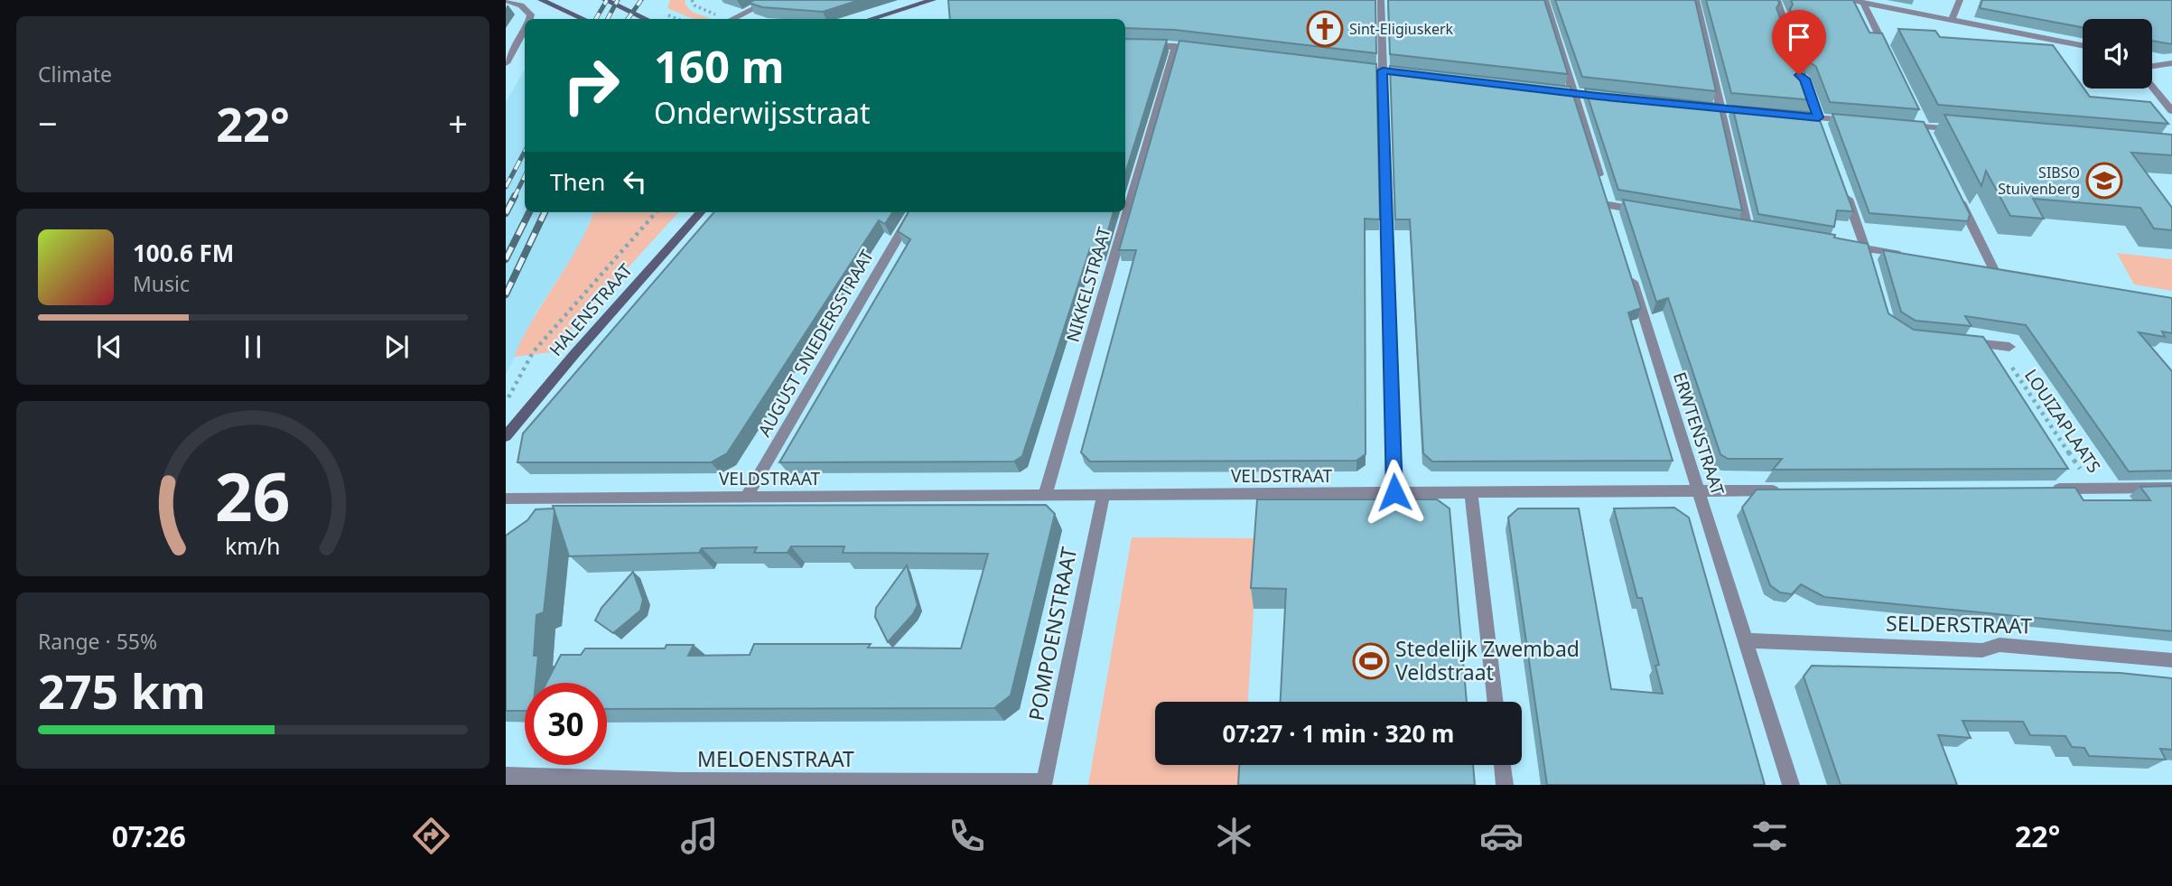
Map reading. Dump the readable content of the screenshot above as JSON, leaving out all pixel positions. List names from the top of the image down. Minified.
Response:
{"streets":{"street":["NIKKELSTRAAT","HALENSTRAAT","AUGUST SNIEDERSSTRAAT","ERWTENSTRAAT","VELDSTRAAT","SELDERSTRAAT","POMPOENSTRAAT","MELOENSTRAAT"],"path":["LOUIZAPLAATS"]},"crossings":[["NIKKELSTRAAT","VELDSTRAAT"],["AUGUST SNIEDERSSTRAAT","VELDSTRAAT"],["ERWTENSTRAAT","VELDSTRAAT"],["ERWTENSTRAAT","SELDERSTRAAT"],["VELDSTRAAT","POMPOENSTRAAT"],["POMPOENSTRAAT","MELOENSTRAAT"]],"places":{"church":["Sint-Eligiuskerk"],"school or university":["SIBSO Stuivenberg"],"sports":["Stedelijk Zwembad Veldstraat"]},"page":{"tile":["Climate",["Range · 55%","275 km"]],"turn":["160 m","Onderwijsstraat"],"heat":["−","22°","+"],"then":"Then","song":["100.6 FM","Music"],"limit":"30","trip":"07:27 · 1 min · 320 m","tabs":["07:26","22°"],"gauge":["26","km/h"]}}
